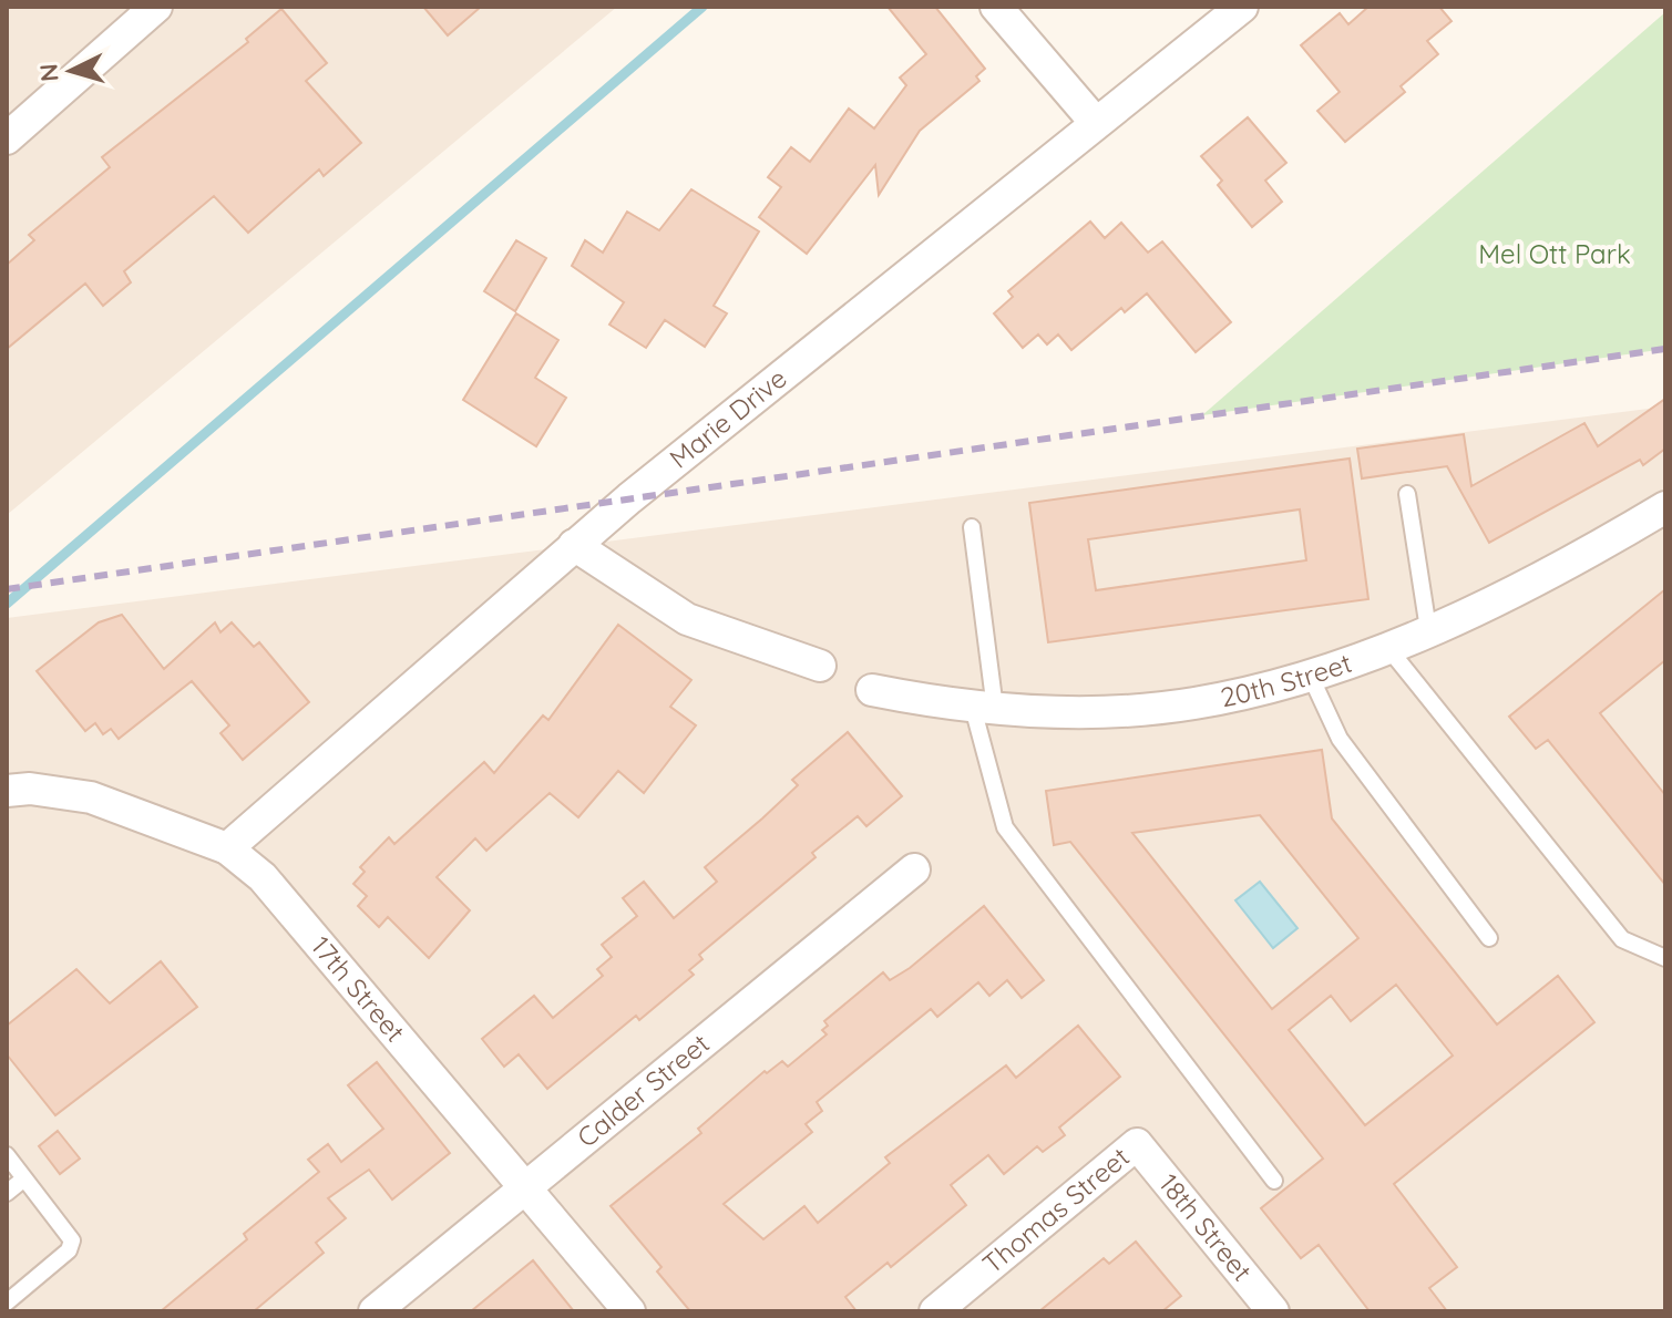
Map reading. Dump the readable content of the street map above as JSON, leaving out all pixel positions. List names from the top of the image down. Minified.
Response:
{"streets":{"street":["Marie Drive","20th Street","17th Street","Calder Street","Thomas Street","18th Street"]},"crossings":[["Marie Drive","17th Street"],["17th Street","Calder Street"],["Thomas Street","18th Street"]],"parks":["Mel Ott Park"],"north":"left"}
